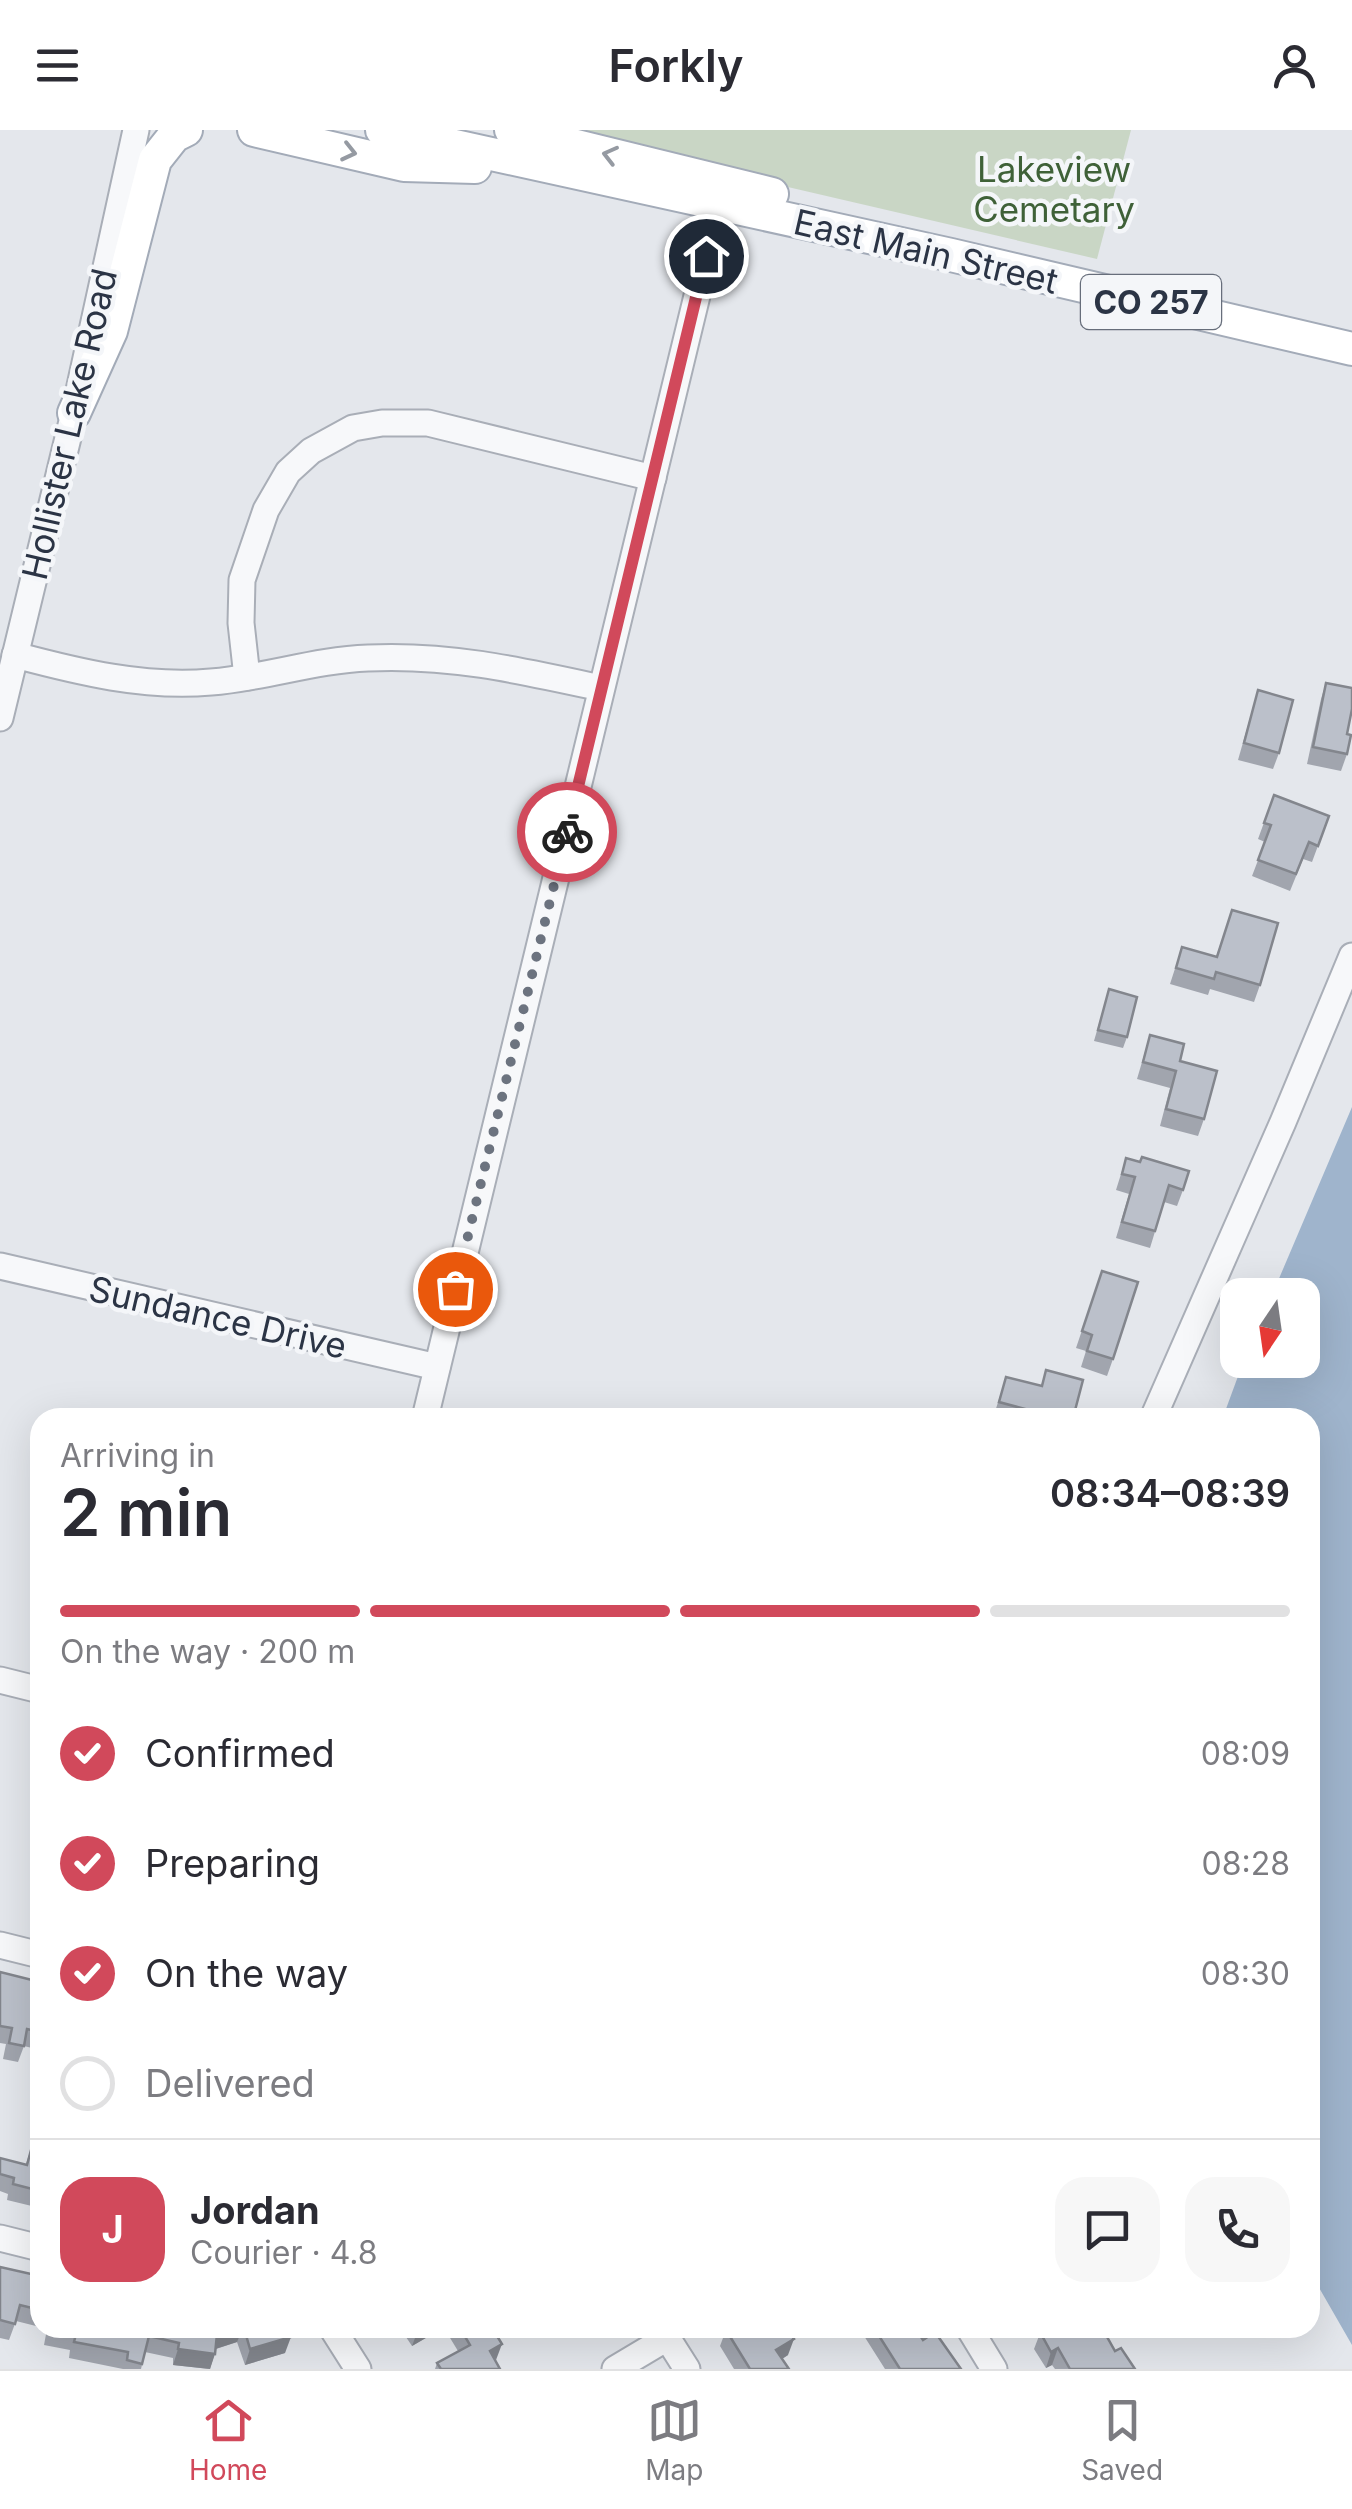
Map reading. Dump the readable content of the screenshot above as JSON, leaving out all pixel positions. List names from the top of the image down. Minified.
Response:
{"streets":{"main road":["East Main Street","CO 257"],"street":["Hollister Lake Road","Sundance Drive"]},"parks":["Lakeview Cemetary"],"north":"bottom","page":{"header":"Forkly","heading":["2 min","Arriving in","08:34–08:39"],"panel":["Jordan","Courier · 4.8"],"bar":"On the way · 200 m","list":[["Confirmed","08:09"],["Preparing","08:28"],["On the way","08:30"],"Delivered"],"round":"J","tabs":["Home","Map","Saved"]}}
